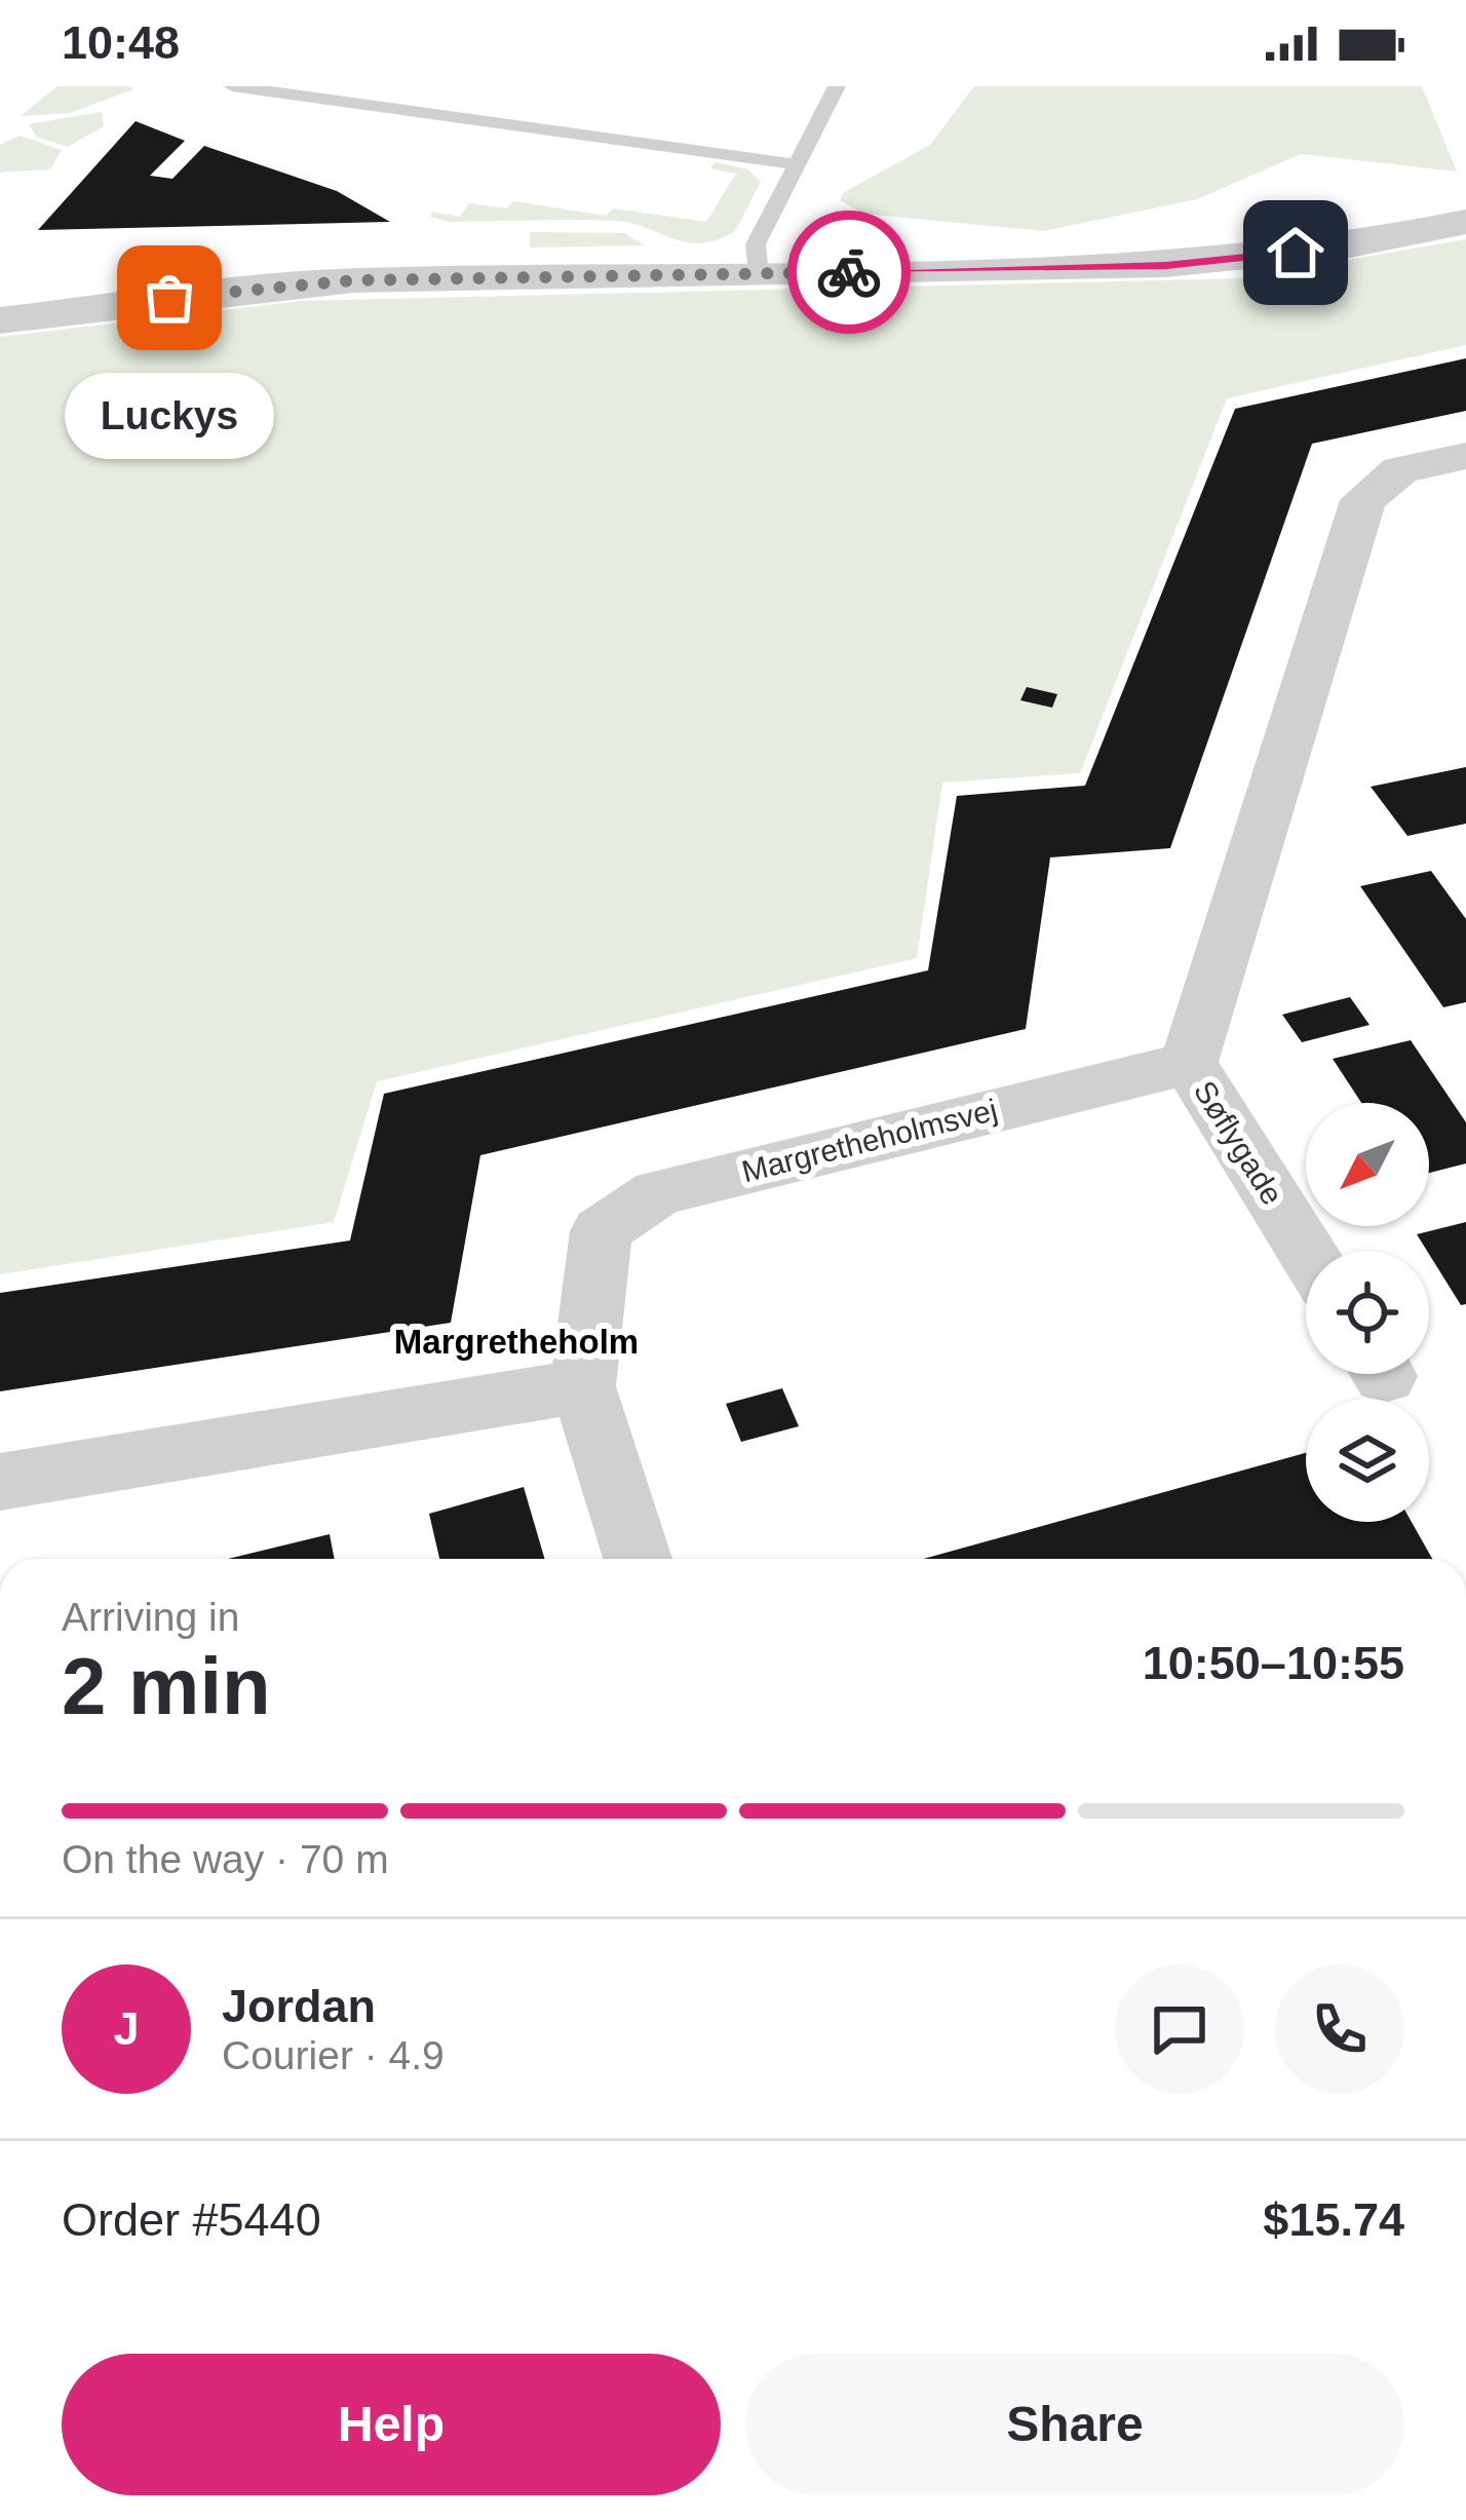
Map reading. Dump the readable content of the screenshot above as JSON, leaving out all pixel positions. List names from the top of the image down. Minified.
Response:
{"streets":{"street":["Margretheholmsvej","Søflygade"]},"crossings":[["Margretheholmsvej","Søflygade"]],"districts":["Margretheholm"],"places":["Luckys"],"north":"bottom left","page":{"status":"10:48","bubble":"Luckys","heading":["2 min","Arriving in","10:50–10:55"],"panel":["Jordan","Courier · 4.9","Order #5440","$15.74"],"bar":"On the way · 70 m","round":"J","buttons":["Help","Share"]}}
